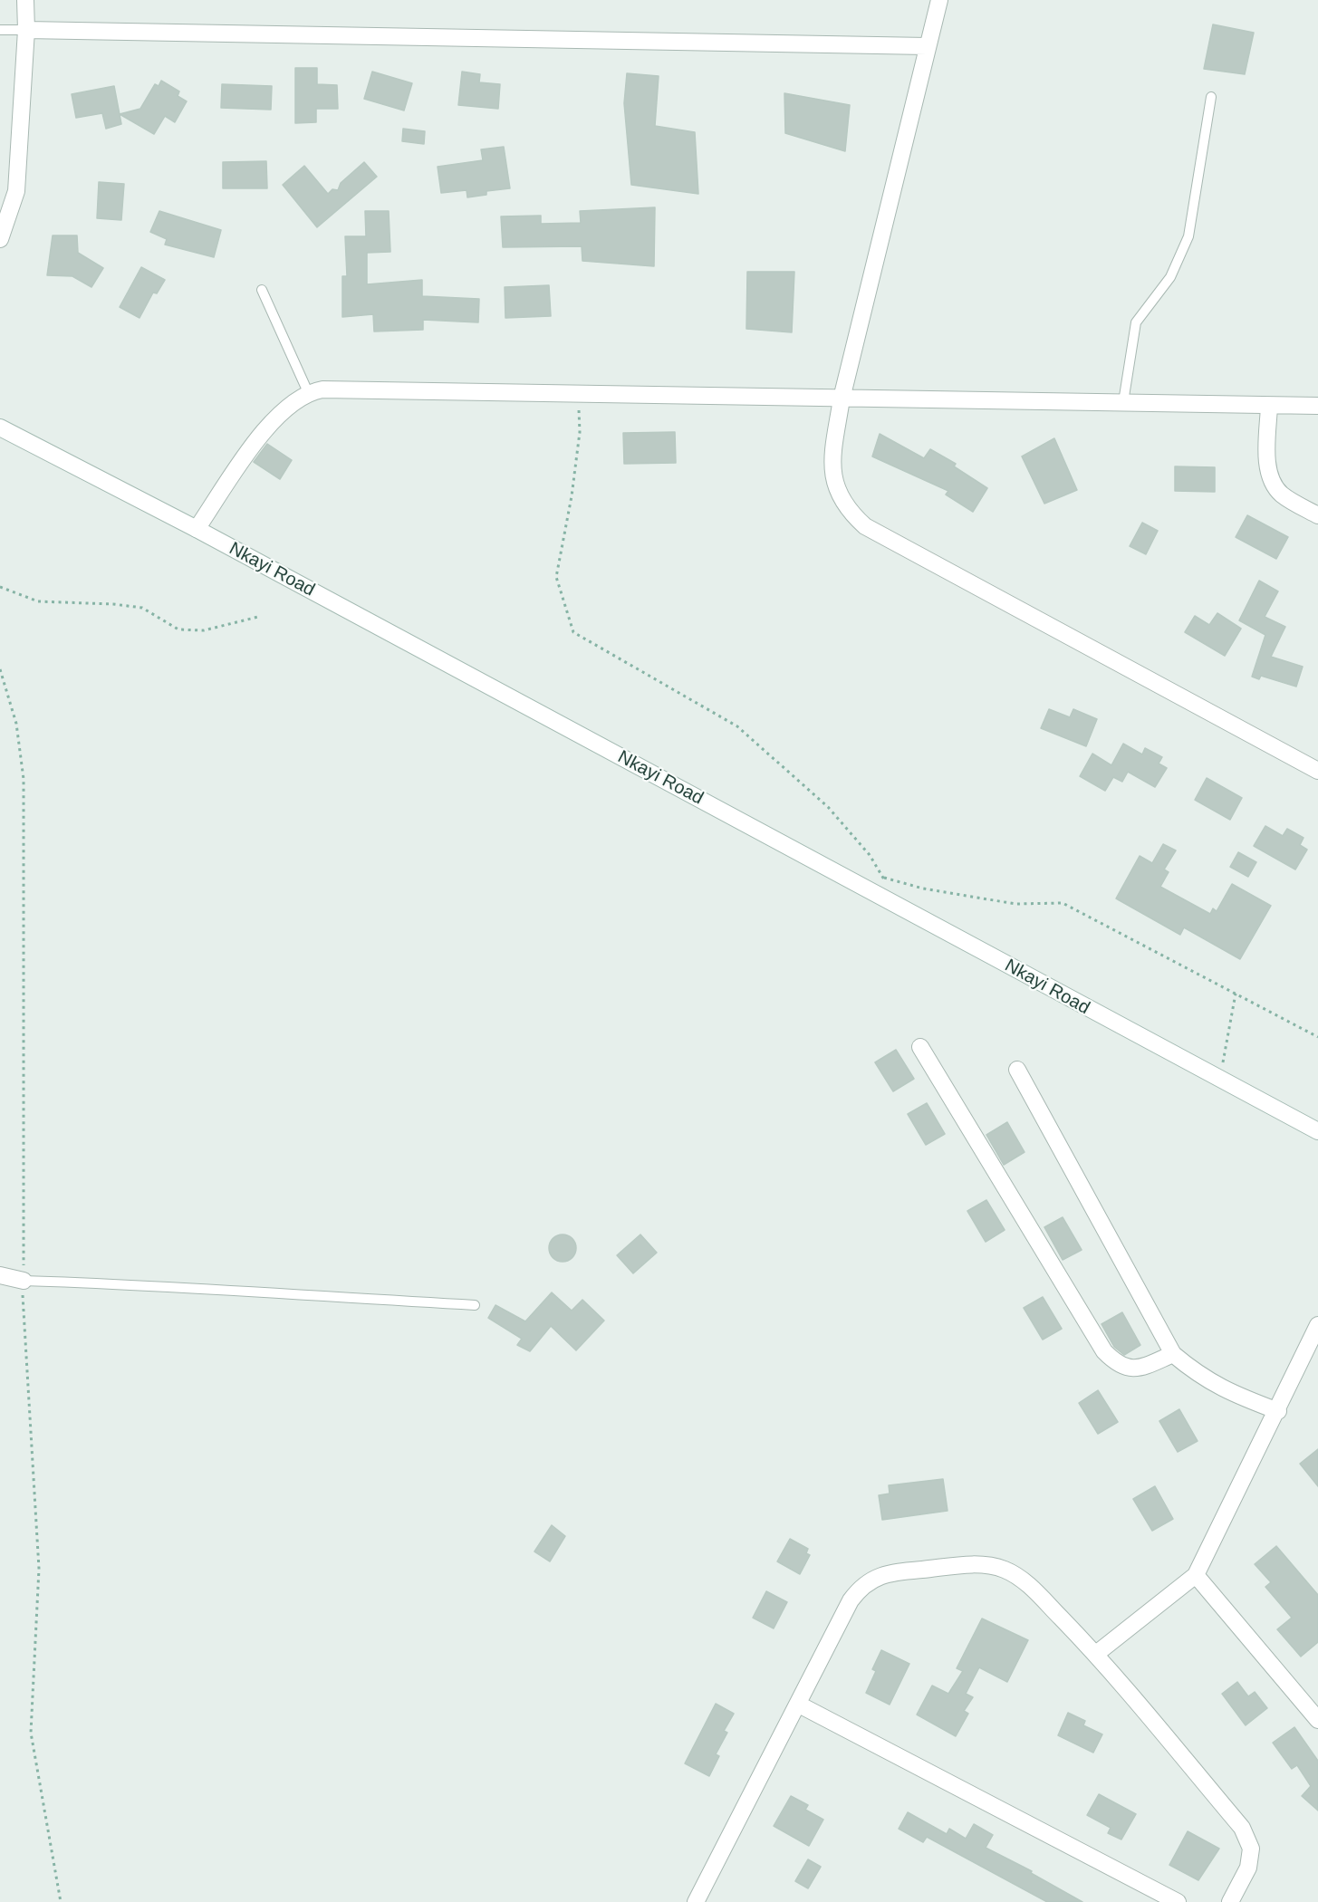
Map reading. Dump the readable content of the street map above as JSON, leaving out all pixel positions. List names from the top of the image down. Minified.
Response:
{"streets":{"street":["Nkayi Road"]}}
